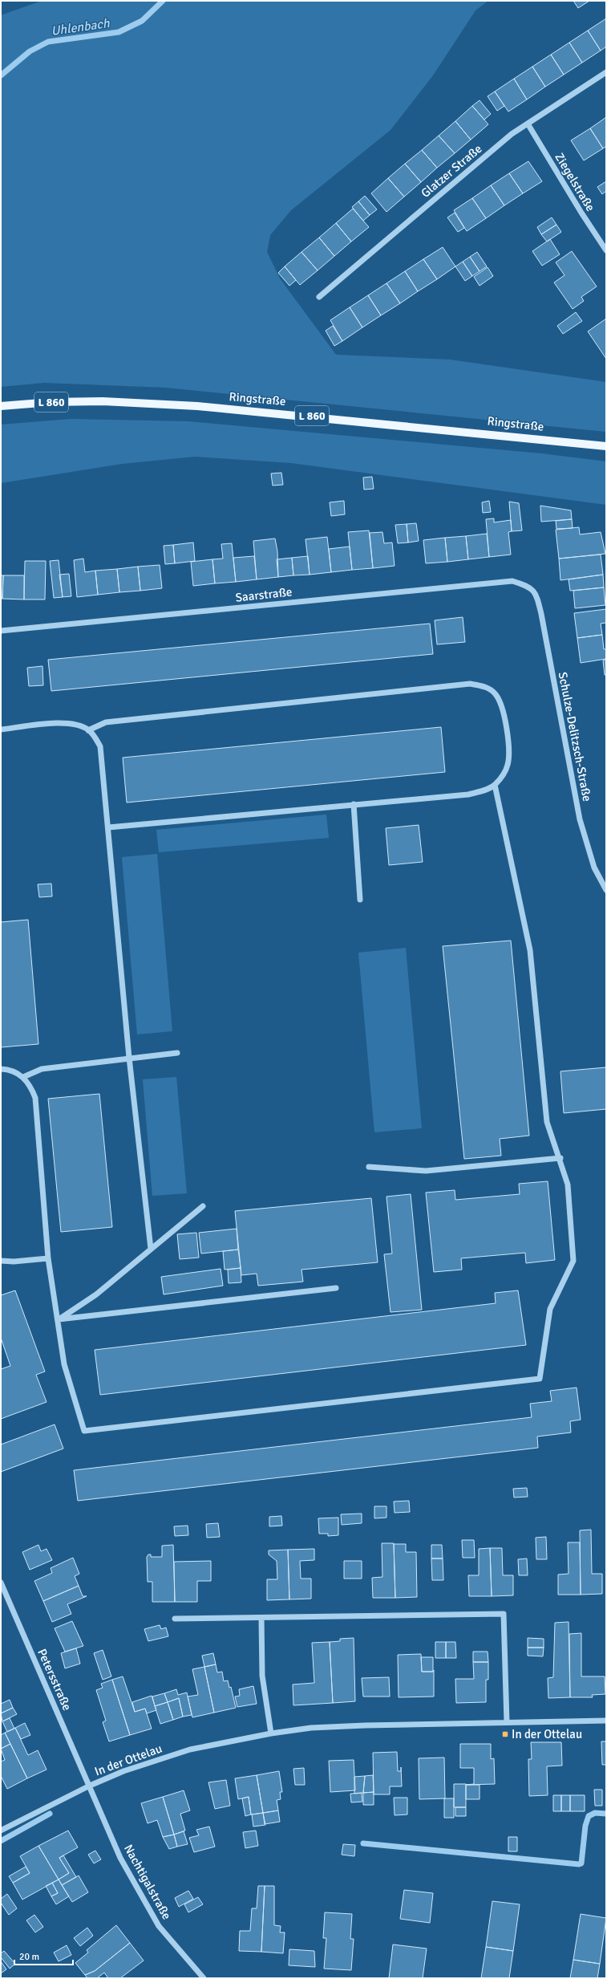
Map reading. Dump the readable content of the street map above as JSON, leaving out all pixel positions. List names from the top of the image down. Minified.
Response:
{"streets":{"main road":["Ringstraße","L 860"],"street":["Glatzer Straße","Ziegelstraße","Saarstraße","Schulze-Delitzsch-Straße","Petersstraße","In der Ottelau","Nachtigalstraße"]},"crossings":[["Glatzer Straße","Ziegelstraße"],["Saarstraße","Schulze-Delitzsch-Straße"],["Petersstraße","In der Ottelau"],["Petersstraße","Nachtigalstraße"],["In der Ottelau","Nachtigalstraße"]],"water":["Uhlenbach"],"places":{"transit":["In der Ottelau"]},"scale_bar":"20 m"}
